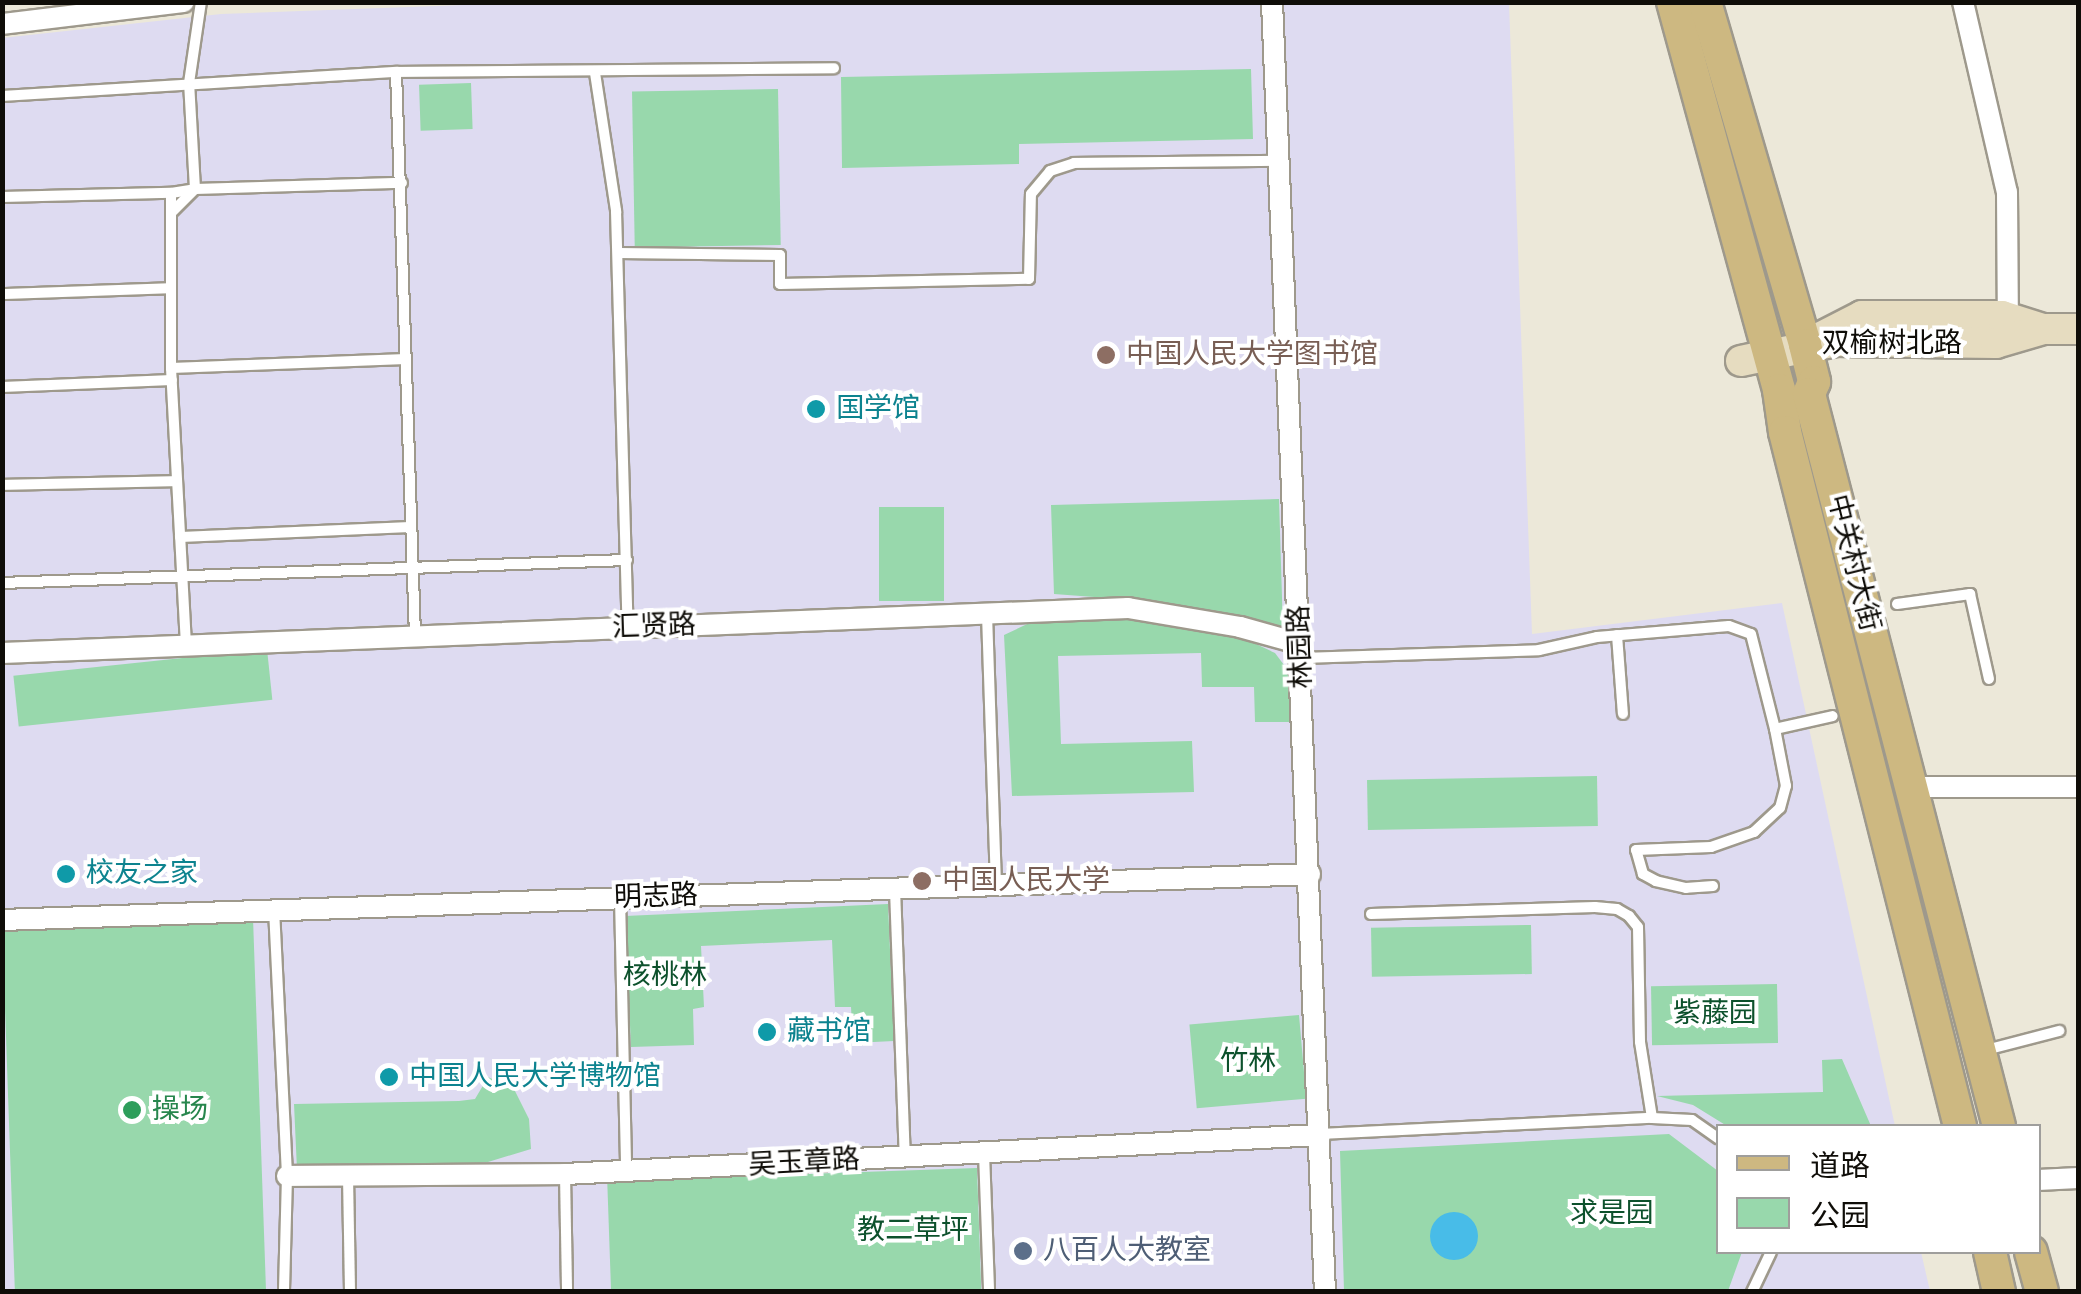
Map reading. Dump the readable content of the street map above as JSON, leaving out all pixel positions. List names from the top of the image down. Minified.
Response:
{"streets":{"main road":["中关村大街"],"street":["双榆树北路","汇贤路","林园路","明志路","吴玉章路"]},"crossings":[["双榆树北路","中关村大街"],["汇贤路","林园路"],["林园路","明志路"],["林园路","吴玉章路"]],"parks":["核桃林","紫藤园","竹林","求是园","教二草坪"],"places":["中国人民大学图书馆","国学馆","校友之家","中国人民大学","藏书馆","中国人民大学博物馆","操场","八百人大教室"],"legend":["道路","公园"]}
